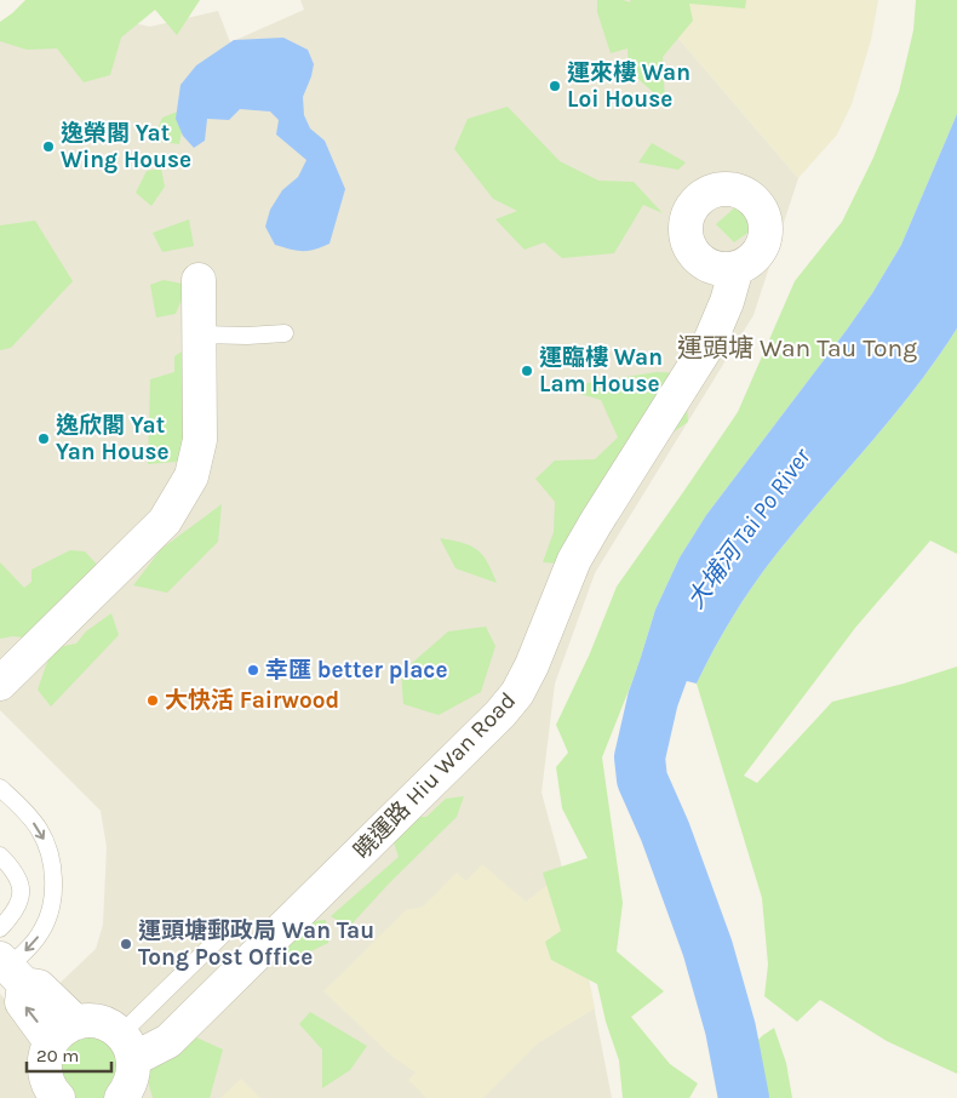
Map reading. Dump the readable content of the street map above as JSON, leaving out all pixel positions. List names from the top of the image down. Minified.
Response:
{"streets":{"street":["曉運路 Hiu Wan Road"]},"districts":["運頭塘 Wan Tau Tong"],"water":["大埔河 Tai Po River"],"places":["運來樓 Wan Loi House","逸榮閣 Yat Wing House","運臨樓 Wan Lam House","逸欣閣 Yat Yan House","幸匯 better place","大快活 Fairwood","運頭塘郵政局 Wan Tau Tong Post Office"],"scale_bar":"20 m"}
